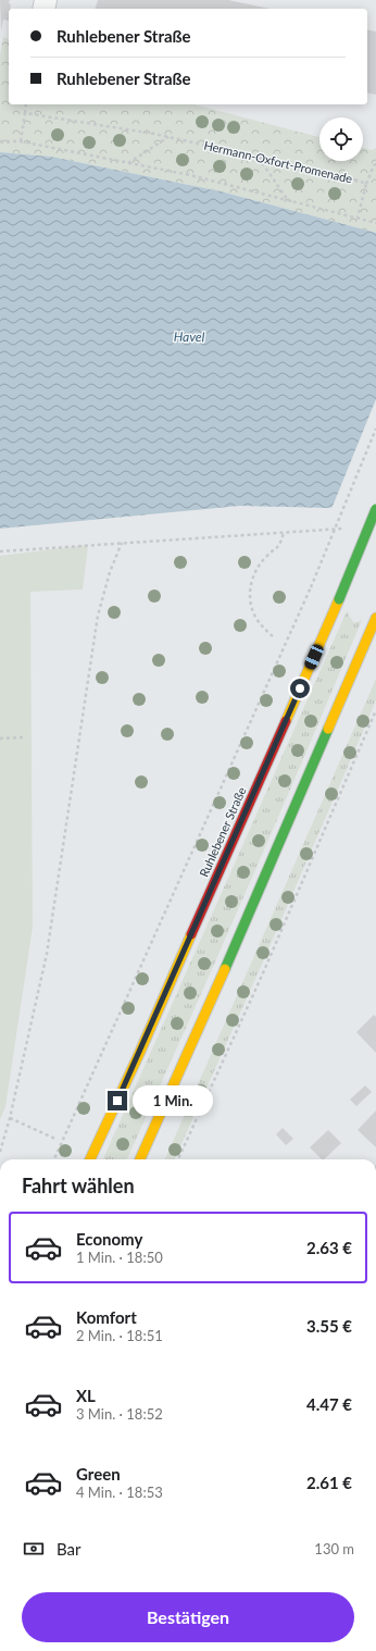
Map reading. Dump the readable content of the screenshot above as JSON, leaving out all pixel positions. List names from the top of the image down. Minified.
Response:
{"streets":{"main road":["Ruhlebener Straße"],"path":["Hermann-Oxfort-Promenade"]},"water":["Havel"],"page":{"banner":["Ruhlebener Straße","Ruhlebener Straße"],"bubble":"1 Min.","heading":"Fahrt wählen","list":[{"name":"Economy","note":"1 Min. · 18:50","value":"2.63 €"},{"name":"Komfort","note":"2 Min. · 18:51","value":"3.55 €"},{"name":"XL","note":"3 Min. · 18:52","value":"4.47 €"},{"name":"Green","note":"4 Min. · 18:53","value":"2.61 €"}],"pay":["Bar","130 m"],"buttons":"Bestätigen"}}
